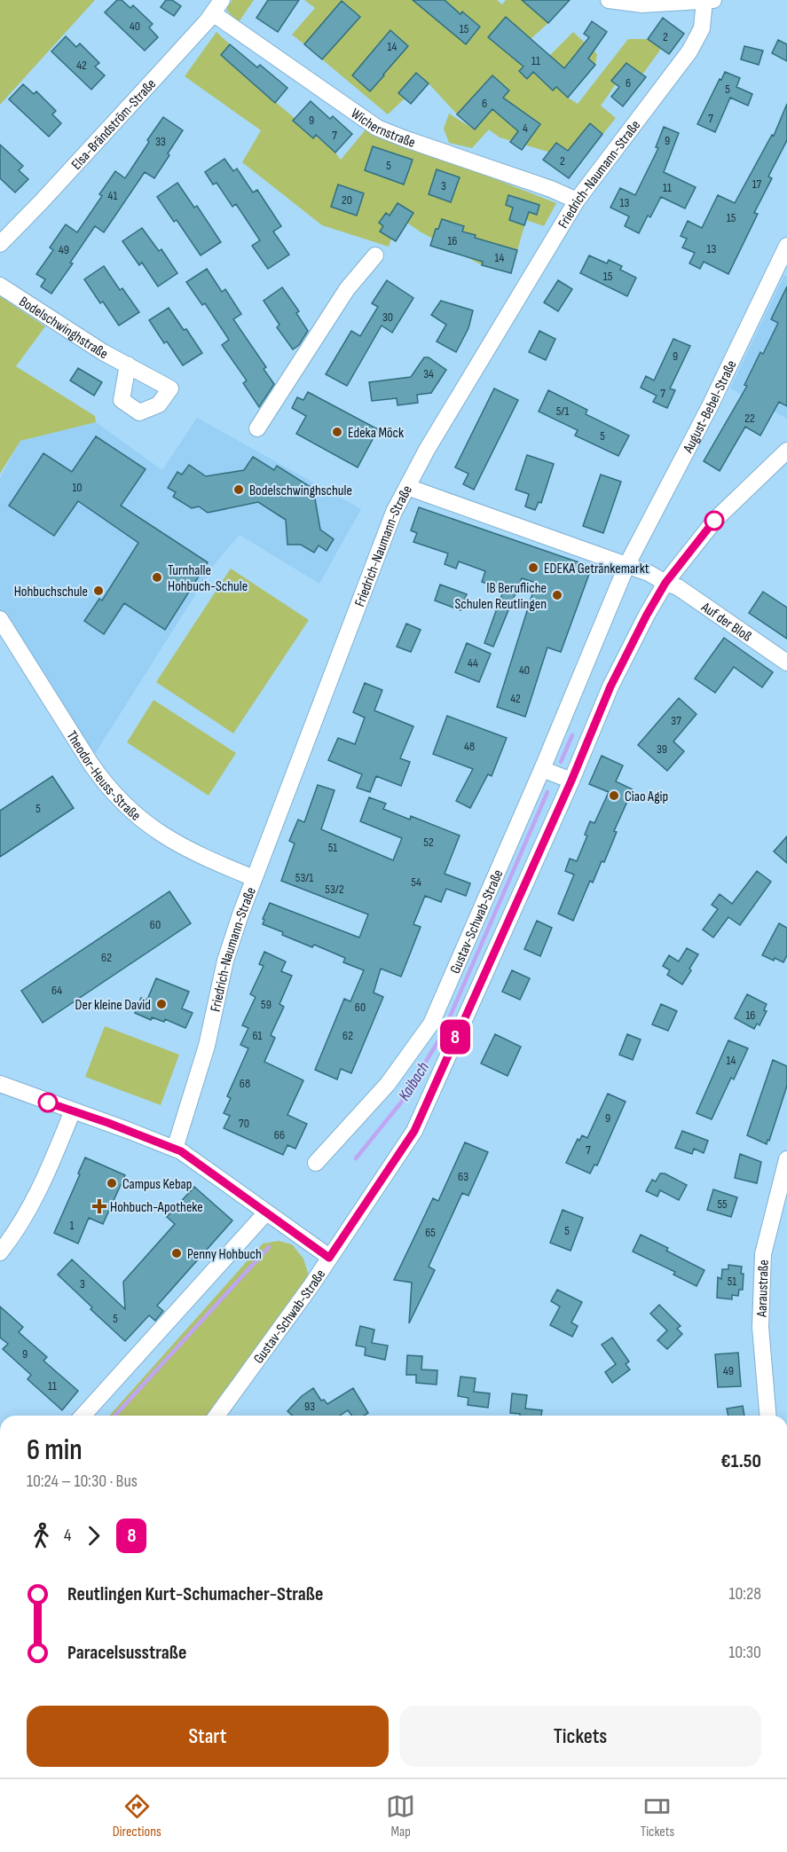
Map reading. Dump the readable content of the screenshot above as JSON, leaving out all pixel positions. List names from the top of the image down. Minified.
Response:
{"streets":{"street":["Elsa-Brändström-Straße","Wichernstraße","Friedrich-Naumann-Straße","Bodelschwinghstraße","August-Bebel-Straße","Auf der Bloß","Theodor-Heuss-Straße","Gustav-Schwab-Straße","Aaraustraße"]},"crossings":[["Elsa-Brändström-Straße","Wichernstraße"],["Wichernstraße","Friedrich-Naumann-Straße"],["Friedrich-Naumann-Straße","Auf der Bloß"],["Friedrich-Naumann-Straße","Theodor-Heuss-Straße"],["August-Bebel-Straße","Auf der Bloß"],["August-Bebel-Straße","Gustav-Schwab-Straße"],["Auf der Bloß","Gustav-Schwab-Straße"]],"water":["Kaibach"],"places":{"other":["Edeka Möck","Bodelschwinghschule","EDEKA Getränkemarkt","Turnhalle Hohbuch-Schule","Hohbuchschule","IB Berufliche Schulen Reutlingen","Ciao Agip","Der kleine David","Campus Kebap","Penny Hohbuch"],"health":["Hohbuch-Apotheke"]},"lines":["bus line 8"],"house_numbers":["40","15","2","14","11","42","6","5","6","7","9","4","7","9","33","2","5","17","3","11","41","20","13","15","16","13","49","14","15","30","9","34","7","5/1","22","5","10","44","40","42","37","48","39","5","52","51","53/1","54","53/2","60","62","64","59","60","16","61","62","14","68","9","70","66","7","63","55","1","5","65","51","3","5","9","49","11","93"],"page":{"on_map":"8","heading":["6 min","10:24 – 10:30 · Bus","€1.50"],"legs":["4","8"],"list":[{"name":"Reutlingen Kurt-Schumacher-Straße","value":"10:28"},{"name":"Paracelsusstraße","value":"10:30"}],"buttons":["Start","Tickets"],"tabs":["Directions","Map","Tickets"]}}
